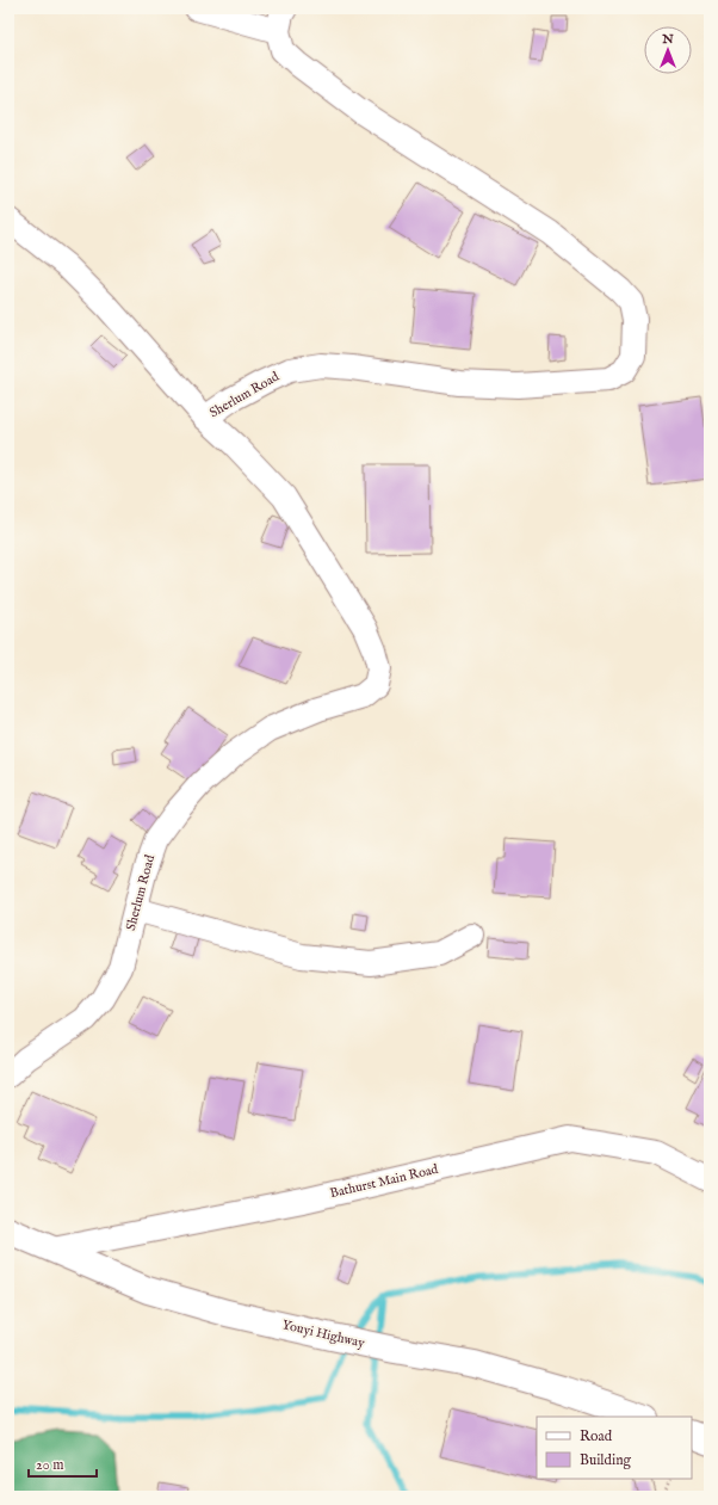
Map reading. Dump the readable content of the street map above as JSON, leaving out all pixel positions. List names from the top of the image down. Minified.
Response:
{"streets":{"main road":["Youyi Highway"],"street":["Sherlum Road","Bathurst Main Road"]},"crossings":[["Bathurst Main Road","Youyi Highway"]],"legend":["Road","Building"],"scale_bar":"20 m","north":"top"}
